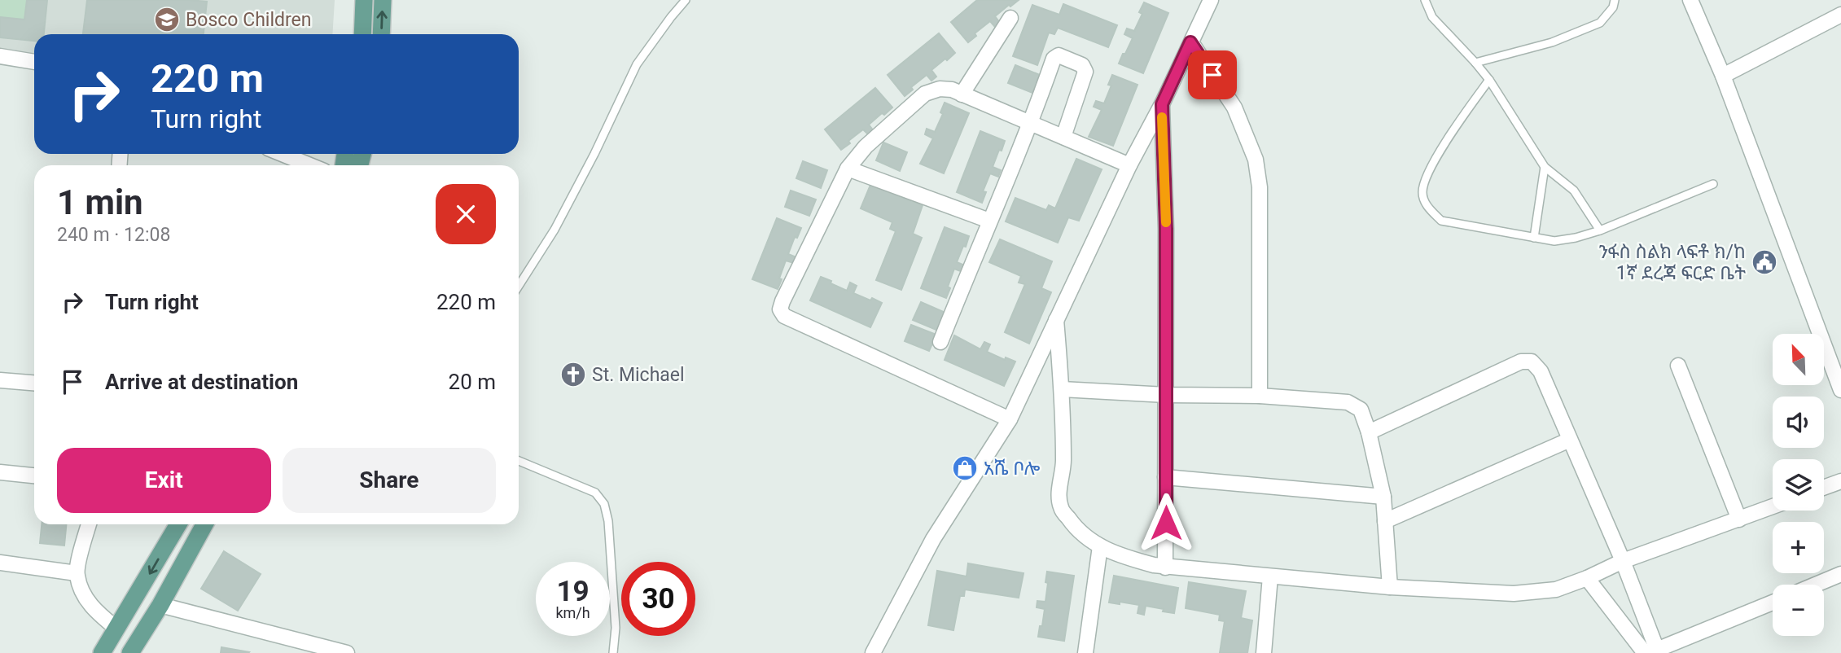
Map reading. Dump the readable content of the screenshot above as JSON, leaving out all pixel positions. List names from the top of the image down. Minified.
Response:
{"places":{"school or university":["Bosco Children"],"public building":["ንፋስ ስልክ ላፍቶ ክ/ከ 1ኛ ደረጃ ፍርድ ቤት"],"church":["St. Michael"],"shop":["አሼ ቦሎ"]},"north":"top left","page":{"turn":["220 m","Turn right"],"heading":["1 min","240 m · 12:08"],"list":[{"name":"Turn right","value":"220 m"},{"name":"Arrive at destination","value":"20 m"}],"map_buttons":["+","−"],"buttons":["Exit","Share"],"speed":"19 km/h","limit":"30"}}
